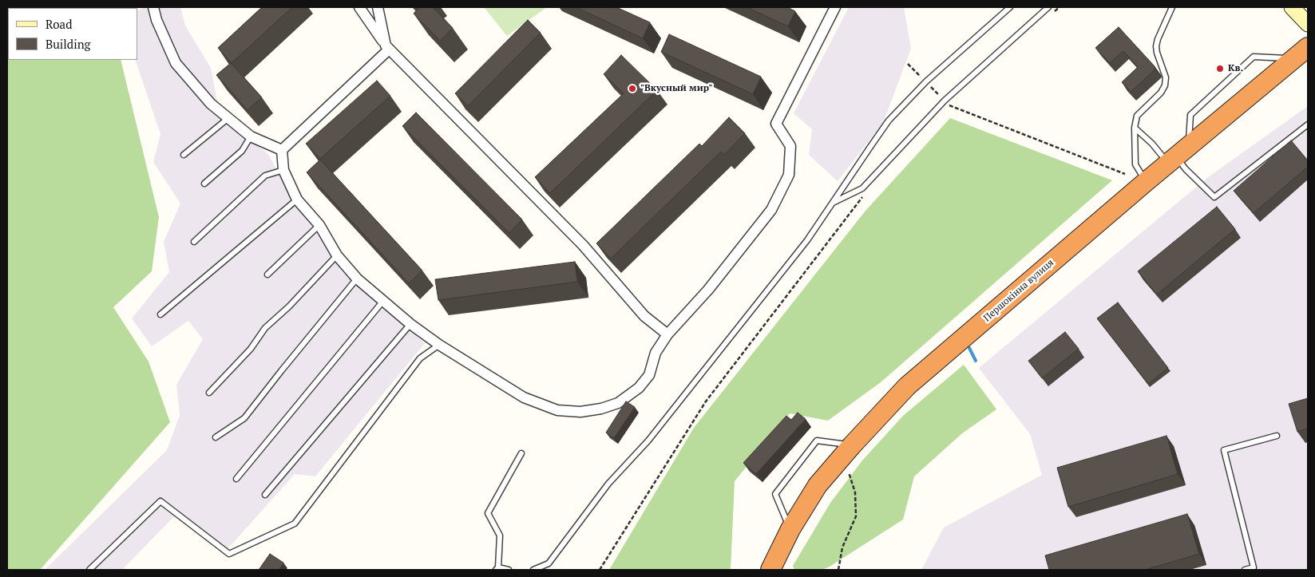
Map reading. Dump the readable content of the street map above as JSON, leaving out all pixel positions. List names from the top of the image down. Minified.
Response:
{"streets":{"highway":["Першокінна вулиця"]},"places":["Кв.","\"Вкусный мир\""],"legend":["Road","Building"]}
